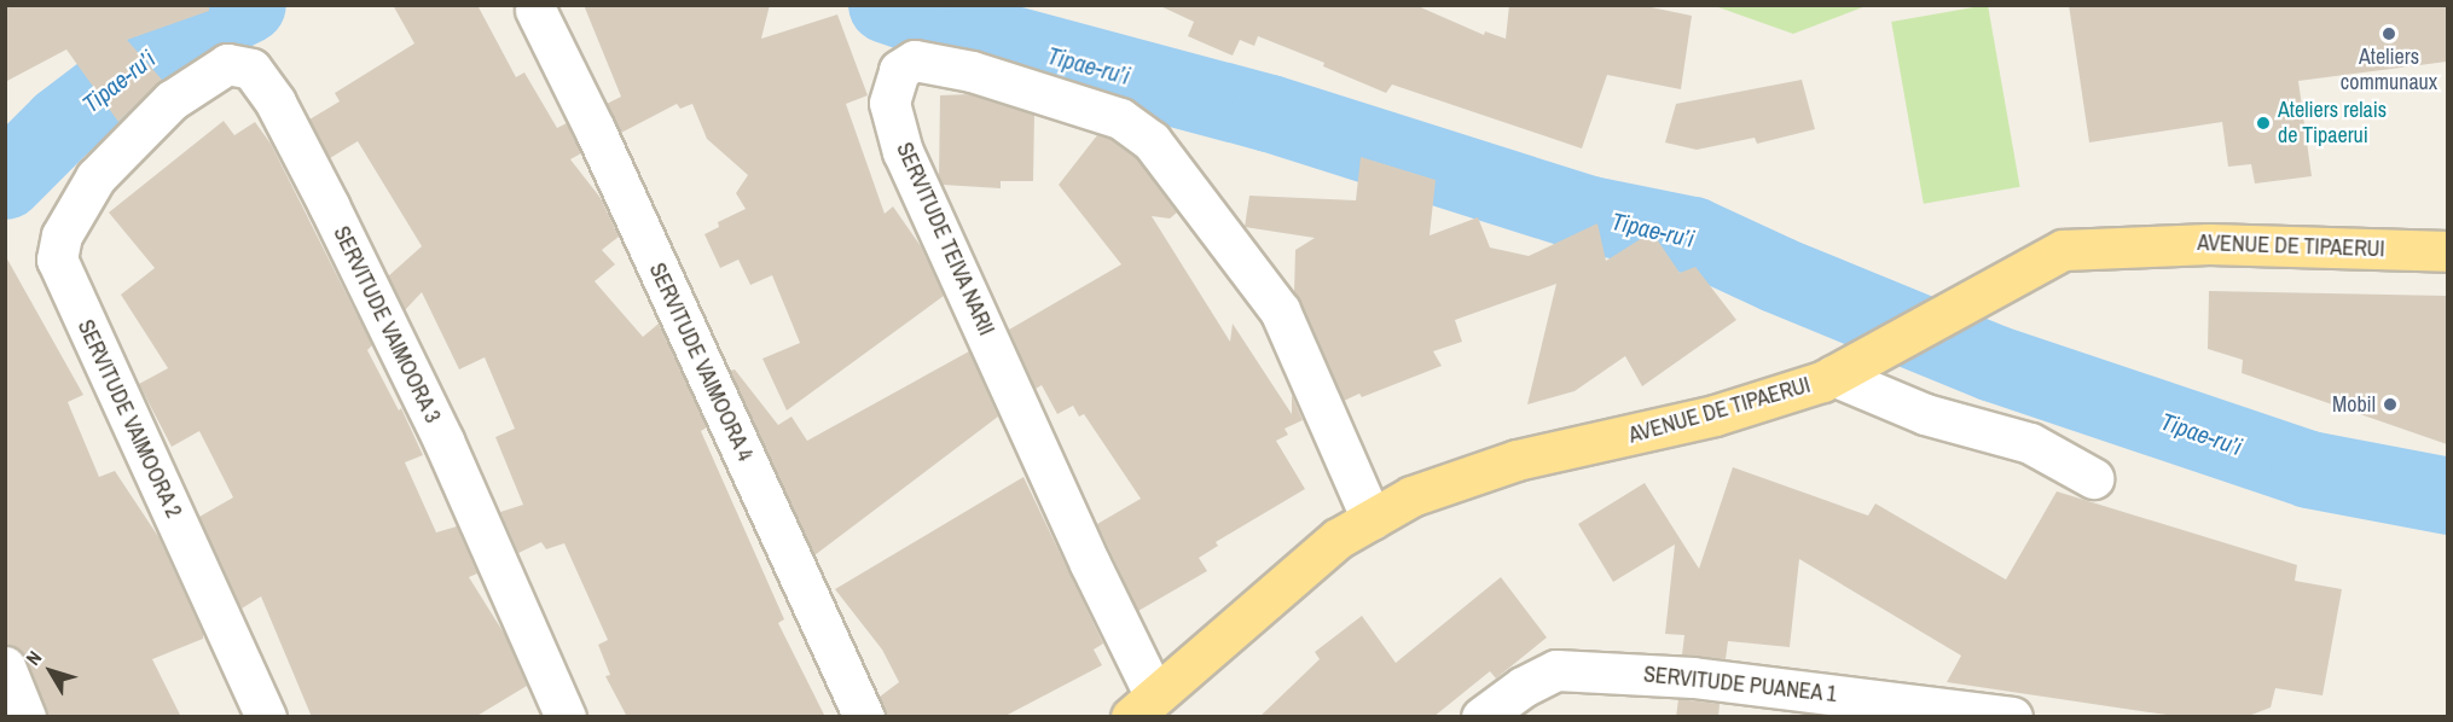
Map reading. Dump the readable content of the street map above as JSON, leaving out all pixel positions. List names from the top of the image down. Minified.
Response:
{"streets":{"main road":["AVENUE DE TIPAERUI"],"street":["SERVITUDE TEIVA NARII","SERVITUDE VAIMOORA 3","SERVITUDE VAIMOORA 4","SERVITUDE VAIMOORA 2","SERVITUDE PUANEA 1"]},"crossings":[["SERVITUDE TEIVA NARII","AVENUE DE TIPAERUI"],["SERVITUDE VAIMOORA 3","SERVITUDE VAIMOORA 2"]],"water":["Tipae-ru’i"],"places":["Ateliers communaux","Ateliers relais de Tipaerui","Mobil"],"north":"top left"}
